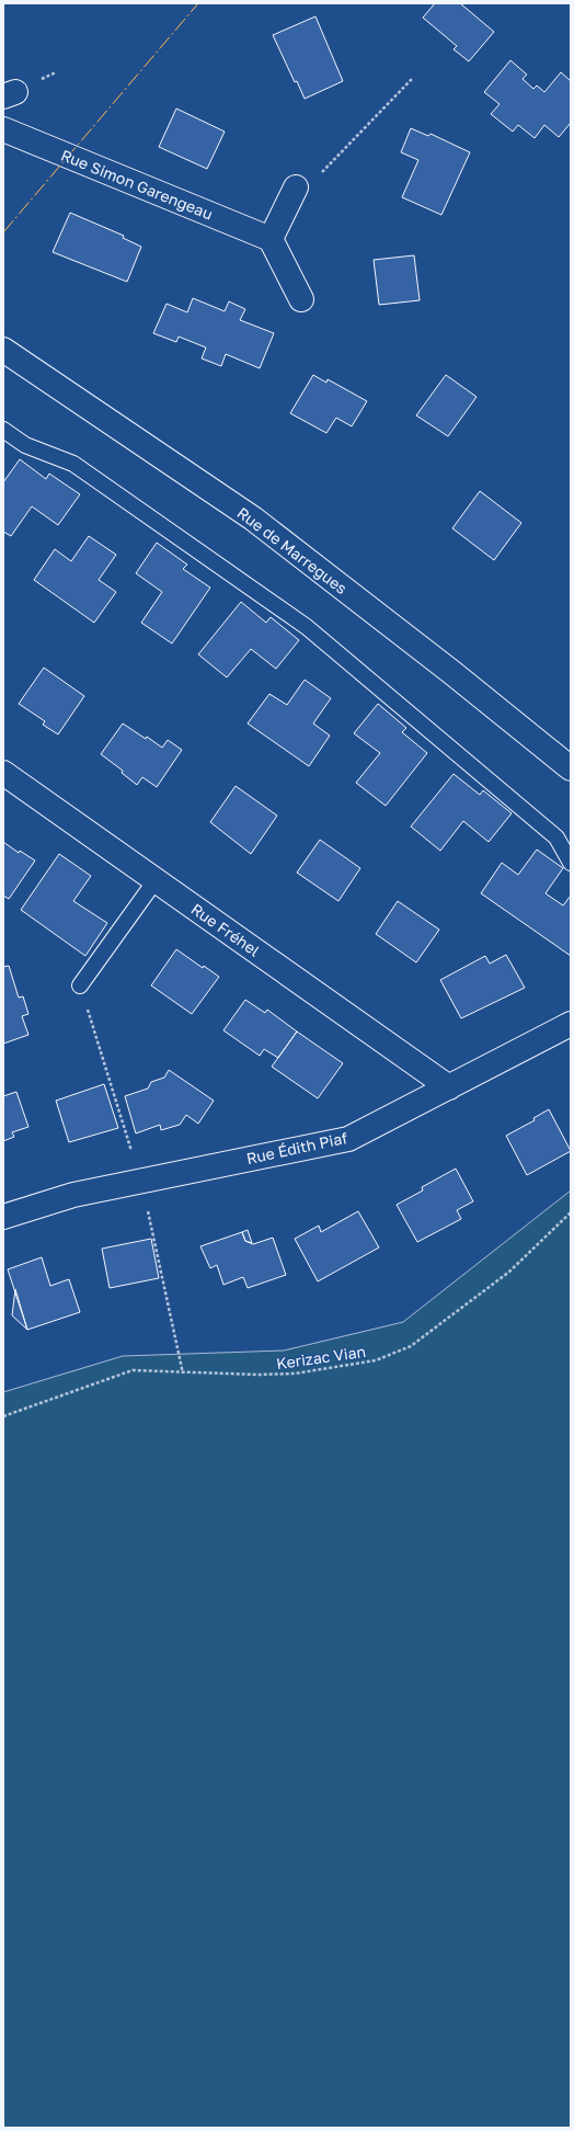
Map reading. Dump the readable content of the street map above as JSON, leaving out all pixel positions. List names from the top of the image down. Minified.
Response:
{"streets":{"street":["Rue Simon Garengeau","Rue de Marregues","Rue Fréhel","Rue Édith Piaf"],"path":["Kerizac Vian"]},"crossings":[["Rue Fréhel","Rue Édith Piaf"]]}
